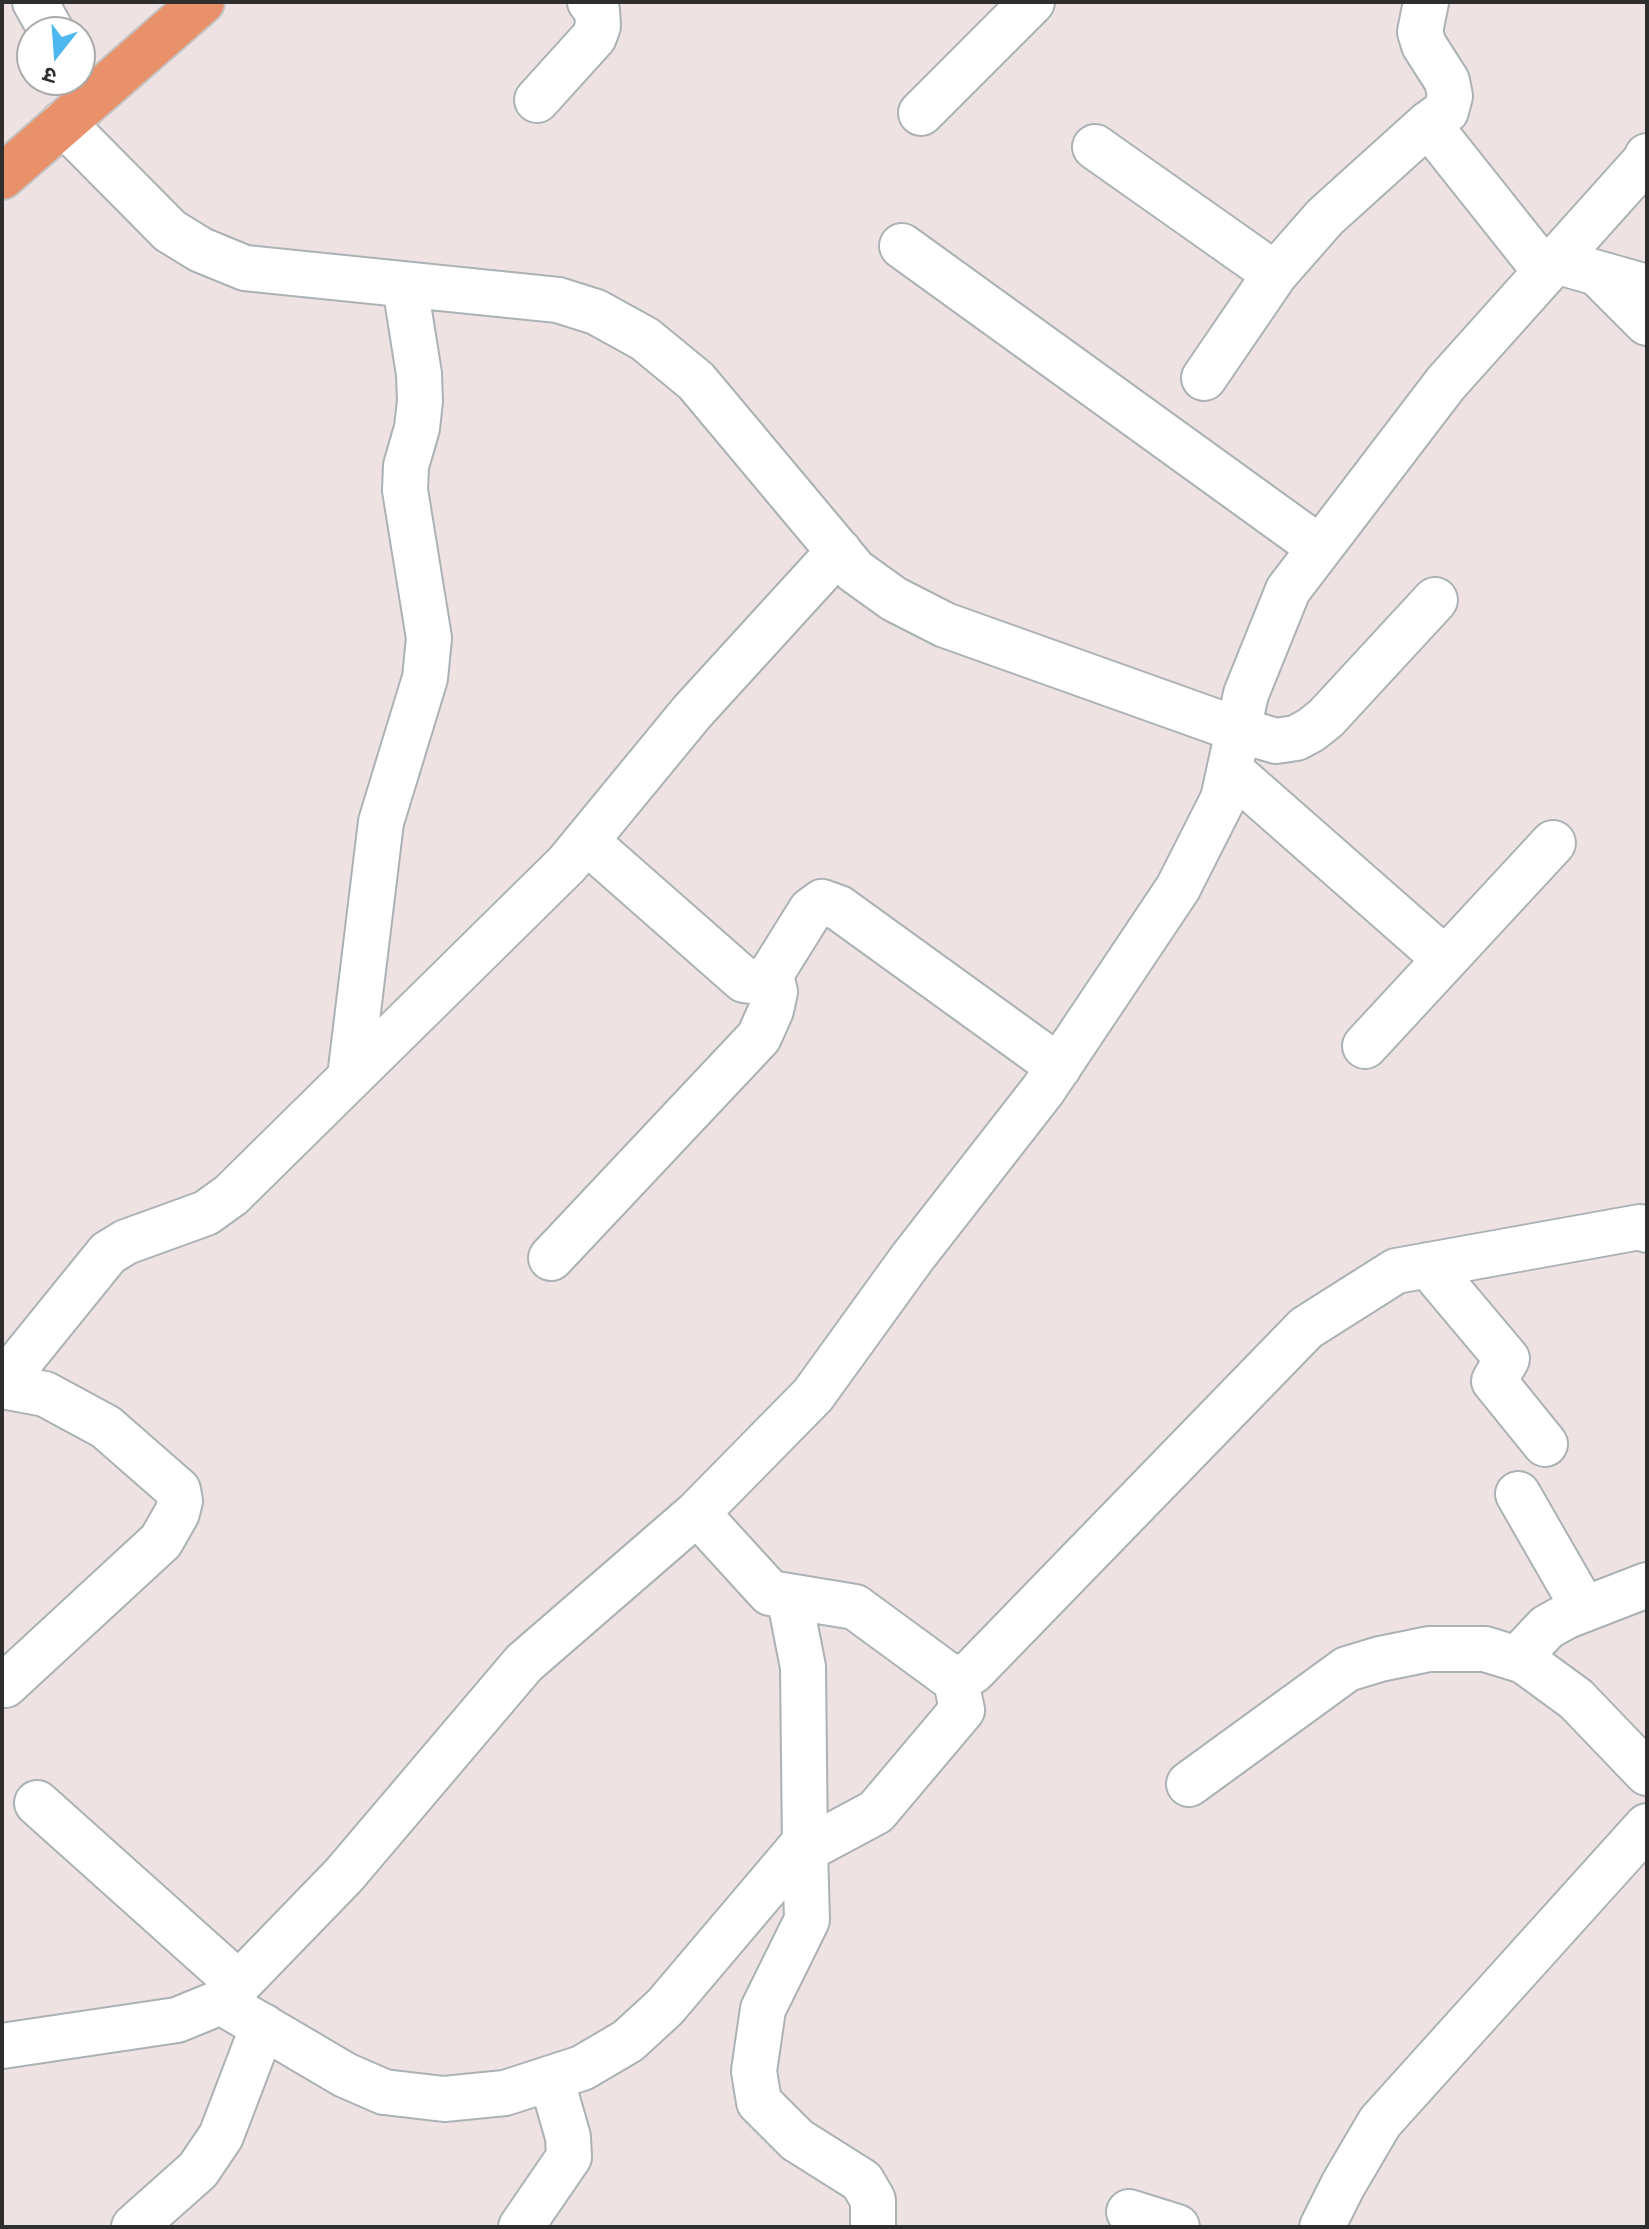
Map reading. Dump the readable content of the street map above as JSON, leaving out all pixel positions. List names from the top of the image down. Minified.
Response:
{"north":"bottom"}
